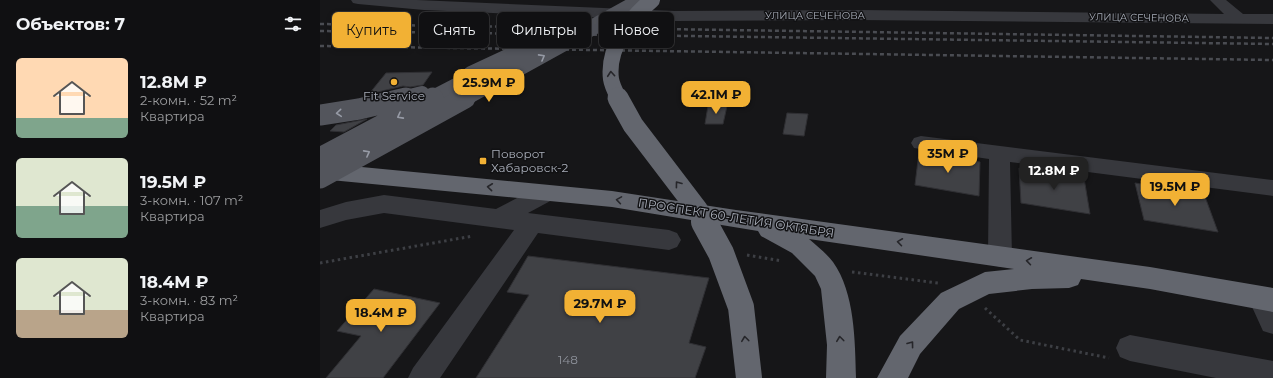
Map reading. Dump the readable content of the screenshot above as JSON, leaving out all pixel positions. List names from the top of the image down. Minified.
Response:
{"streets":{"highway":["ПРОСПЕКТ 60-ЛЕТИЯ ОКТЯБРЯ"],"street":["УЛИЦА СЕЧЕНОВА"]},"places":{"other":["Fit Service"],"transit":["Поворот Хабаровск-2"]},"house_numbers":["148"],"page":{"heading":"Объектов: 7","chip":["Купить","Снять","Фильтры","Новое"],"list":[{"name":"12.8M ₽","note":"2-комн. · 52 m² · Квартира"},{"name":"19.5M ₽","note":"3-комн. · 107 m² · Квартира"},{"name":"18.4M ₽","note":"3-комн. · 83 m² · Квартира"}],"price":["25.9M ₽","42.1M ₽","35M ₽","12.8M ₽","19.5M ₽","29.7M ₽","18.4M ₽"]}}
